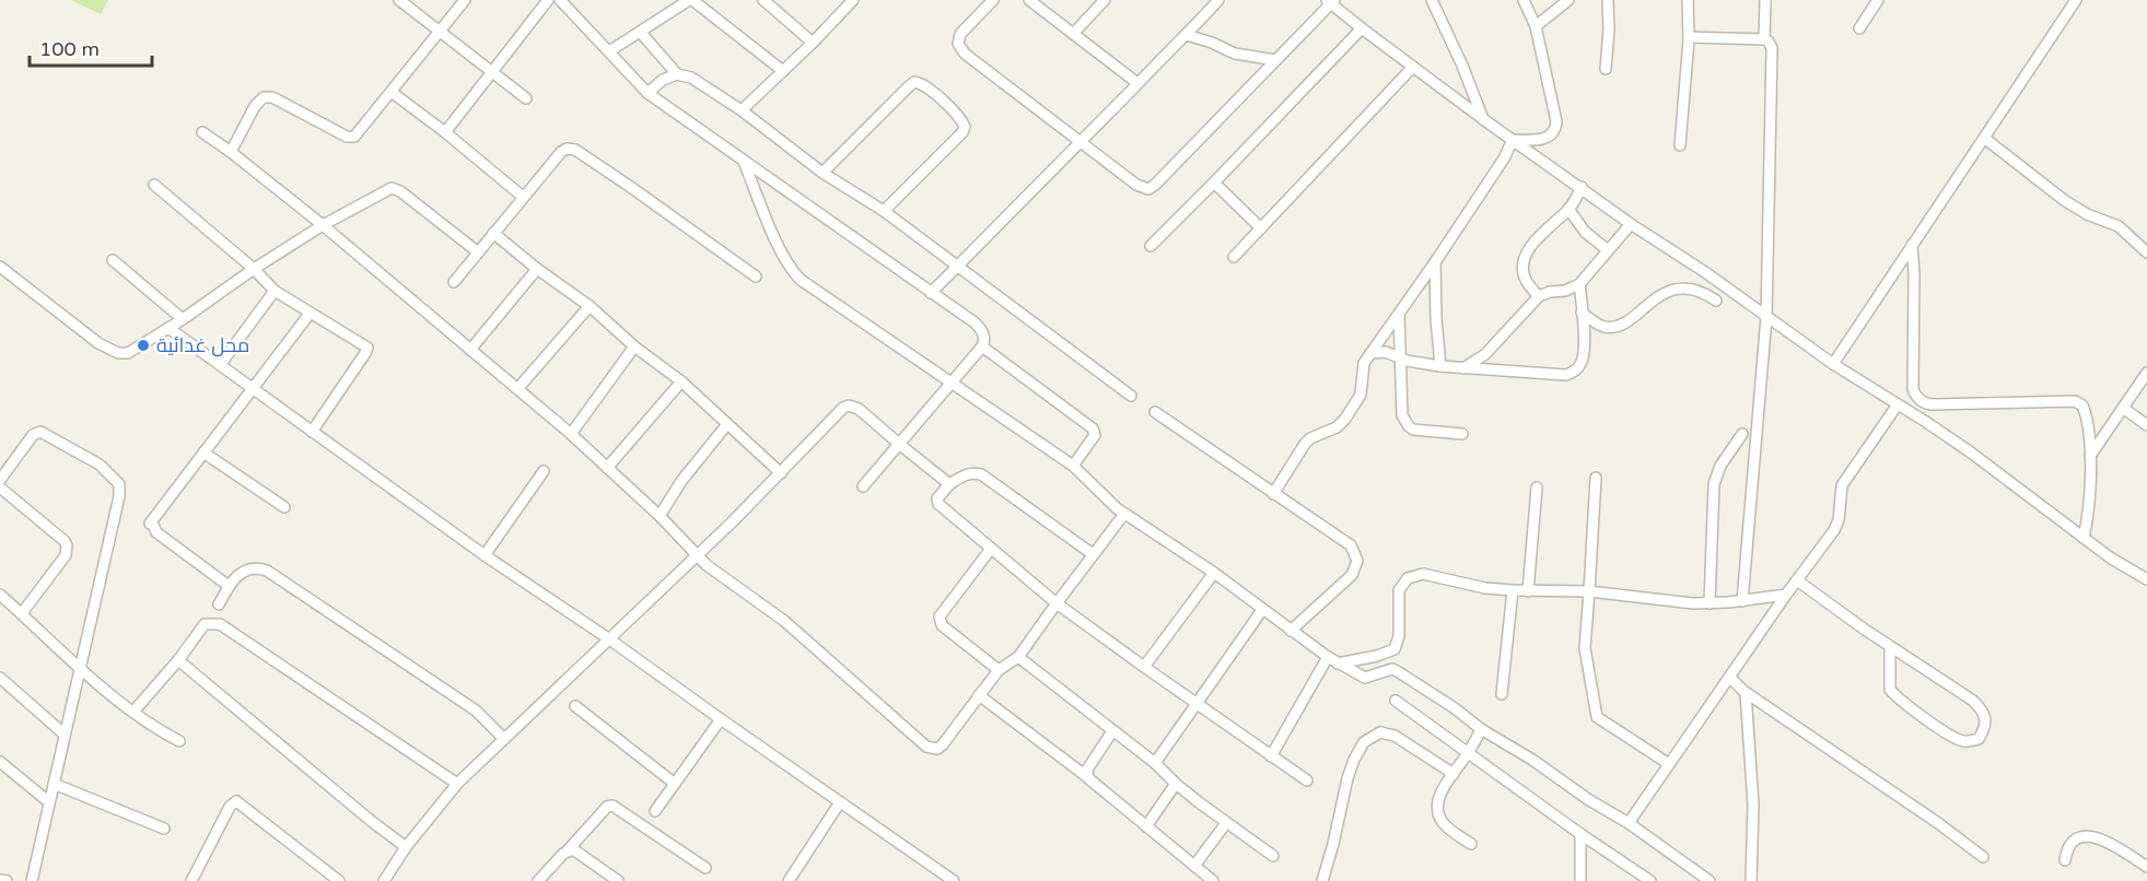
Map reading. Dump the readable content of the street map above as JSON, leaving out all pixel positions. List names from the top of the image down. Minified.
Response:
{"places":["محل غدائية"],"scale_bar":"100 m"}
